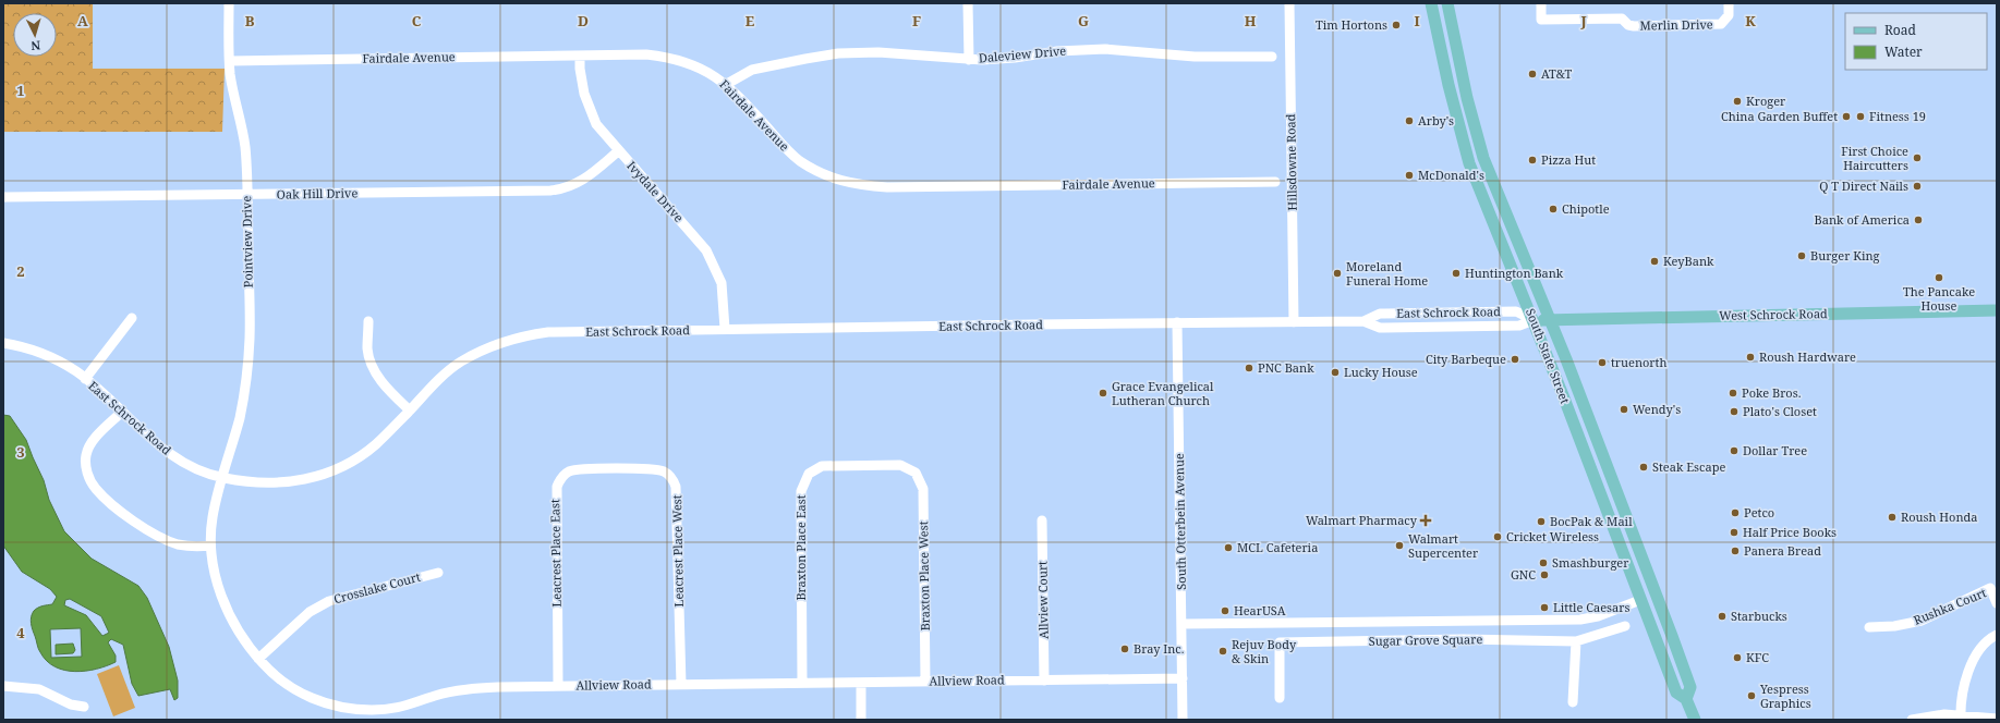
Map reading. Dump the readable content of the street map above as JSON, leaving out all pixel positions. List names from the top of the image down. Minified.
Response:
{"streets":{"main road":["East Schrock Road","West Schrock Road","South State Street"],"street":["Merlin Drive","Daleview Drive","Fairdale Avenue","Hillsdowne Road","Ivydale Drive","Oak Hill Drive","Pointview Drive","South Otterbein Avenue","Braxton Place East","Leacrest Place West","Leacrest Place East","Braxton Place West","Crosslake Court","Allview Court","Rushka Court","Sugar Grove Square","Allview Road"]},"crossings":[["Daleview Drive","Fairdale Avenue"],["Fairdale Avenue","Ivydale Drive"],["Fairdale Avenue","Pointview Drive"],["Hillsdowne Road","East Schrock Road"],["Ivydale Drive","Oak Hill Drive"],["Ivydale Drive","East Schrock Road"],["Oak Hill Drive","Pointview Drive"],["Pointview Drive","East Schrock Road"],["Pointview Drive","Allview Road"],["East Schrock Road","West Schrock Road"],["East Schrock Road","South State Street"],["East Schrock Road","South Otterbein Avenue"],["East Schrock Road","Allview Road"],["West Schrock Road","South State Street"],["South Otterbein Avenue","Allview Road"],["Braxton Place East","Braxton Place West"],["Braxton Place East","Allview Road"],["Leacrest Place West","Leacrest Place East"],["Leacrest Place West","Allview Road"],["Leacrest Place East","Allview Road"],["Braxton Place West","Allview Road"],["Crosslake Court","Allview Road"],["Allview Court","Allview Road"]],"places":{"other":["Tim Hortons","AT&T","Kroger","China Garden Buffet","Fitness 19","Arby's","First Choice Haircutters","Pizza Hut","McDonald's","Q T Direct Nails","Chipotle","Bank of America","Burger King","KeyBank","Moreland Funeral Home","Huntington Bank","The Pancake House","Roush Hardware","City Barbeque","truenorth","PNC Bank","Lucky House","Grace Evangelical Lutheran Church","Poke Bros.","Wendy's","Plato's Closet","Dollar Tree","Steak Escape","Petco","Roush Honda","BocPak & Mail","Half Price Books","Cricket Wireless","Walmart Supercenter","MCL Cafeteria","Panera Bread","Smashburger","GNC","Little Caesars","HearUSA","Starbucks","Bray Inc.","Rejuv Body & Skin","KFC","Yespress Graphics"],"health":["Walmart Pharmacy"]},"legend":["Road","Water"],"north":"bottom","grid":{"columns":["A","B","C","D","E","F","G","H","I","J","K"],"rows":["1","2","3","4"]}}
